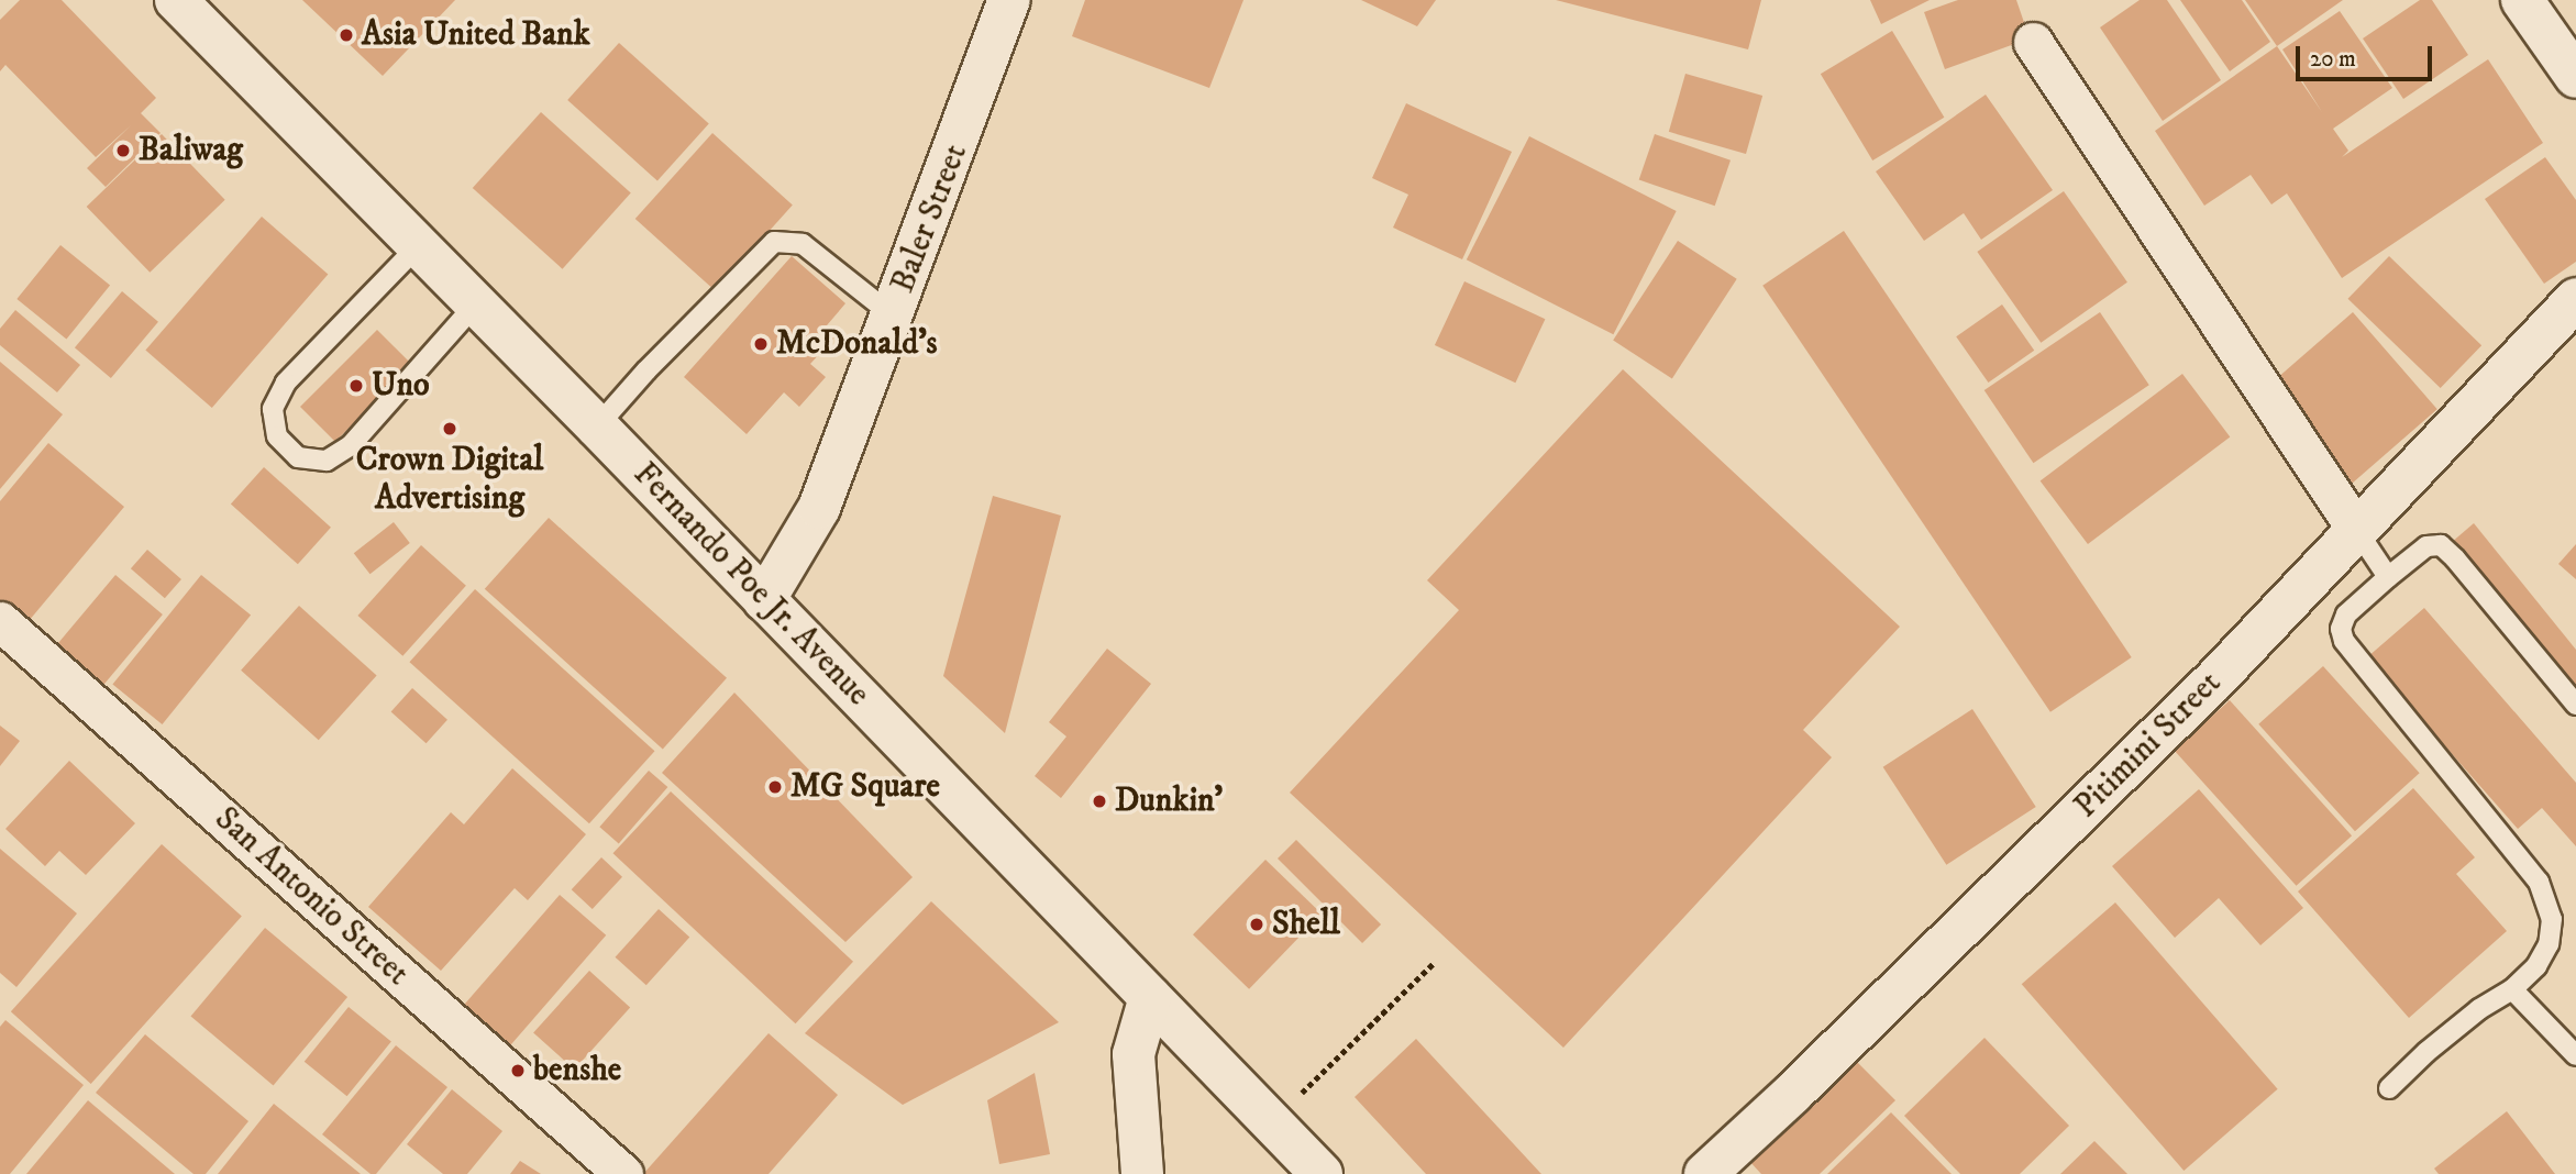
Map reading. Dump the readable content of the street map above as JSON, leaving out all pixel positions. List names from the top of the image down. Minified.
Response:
{"streets":{"street":["Baler Street","Fernando Poe Jr. Avenue","Pitimini Street","San Antonio Street"]},"crossings":[["Baler Street","Fernando Poe Jr. Avenue"]],"places":["Asia United Bank","Baliwag","McDonald's","Uno","Crown Digital Advertising","MG Square","Dunkin'","Shell","benshe"],"scale_bar":"20 m"}
